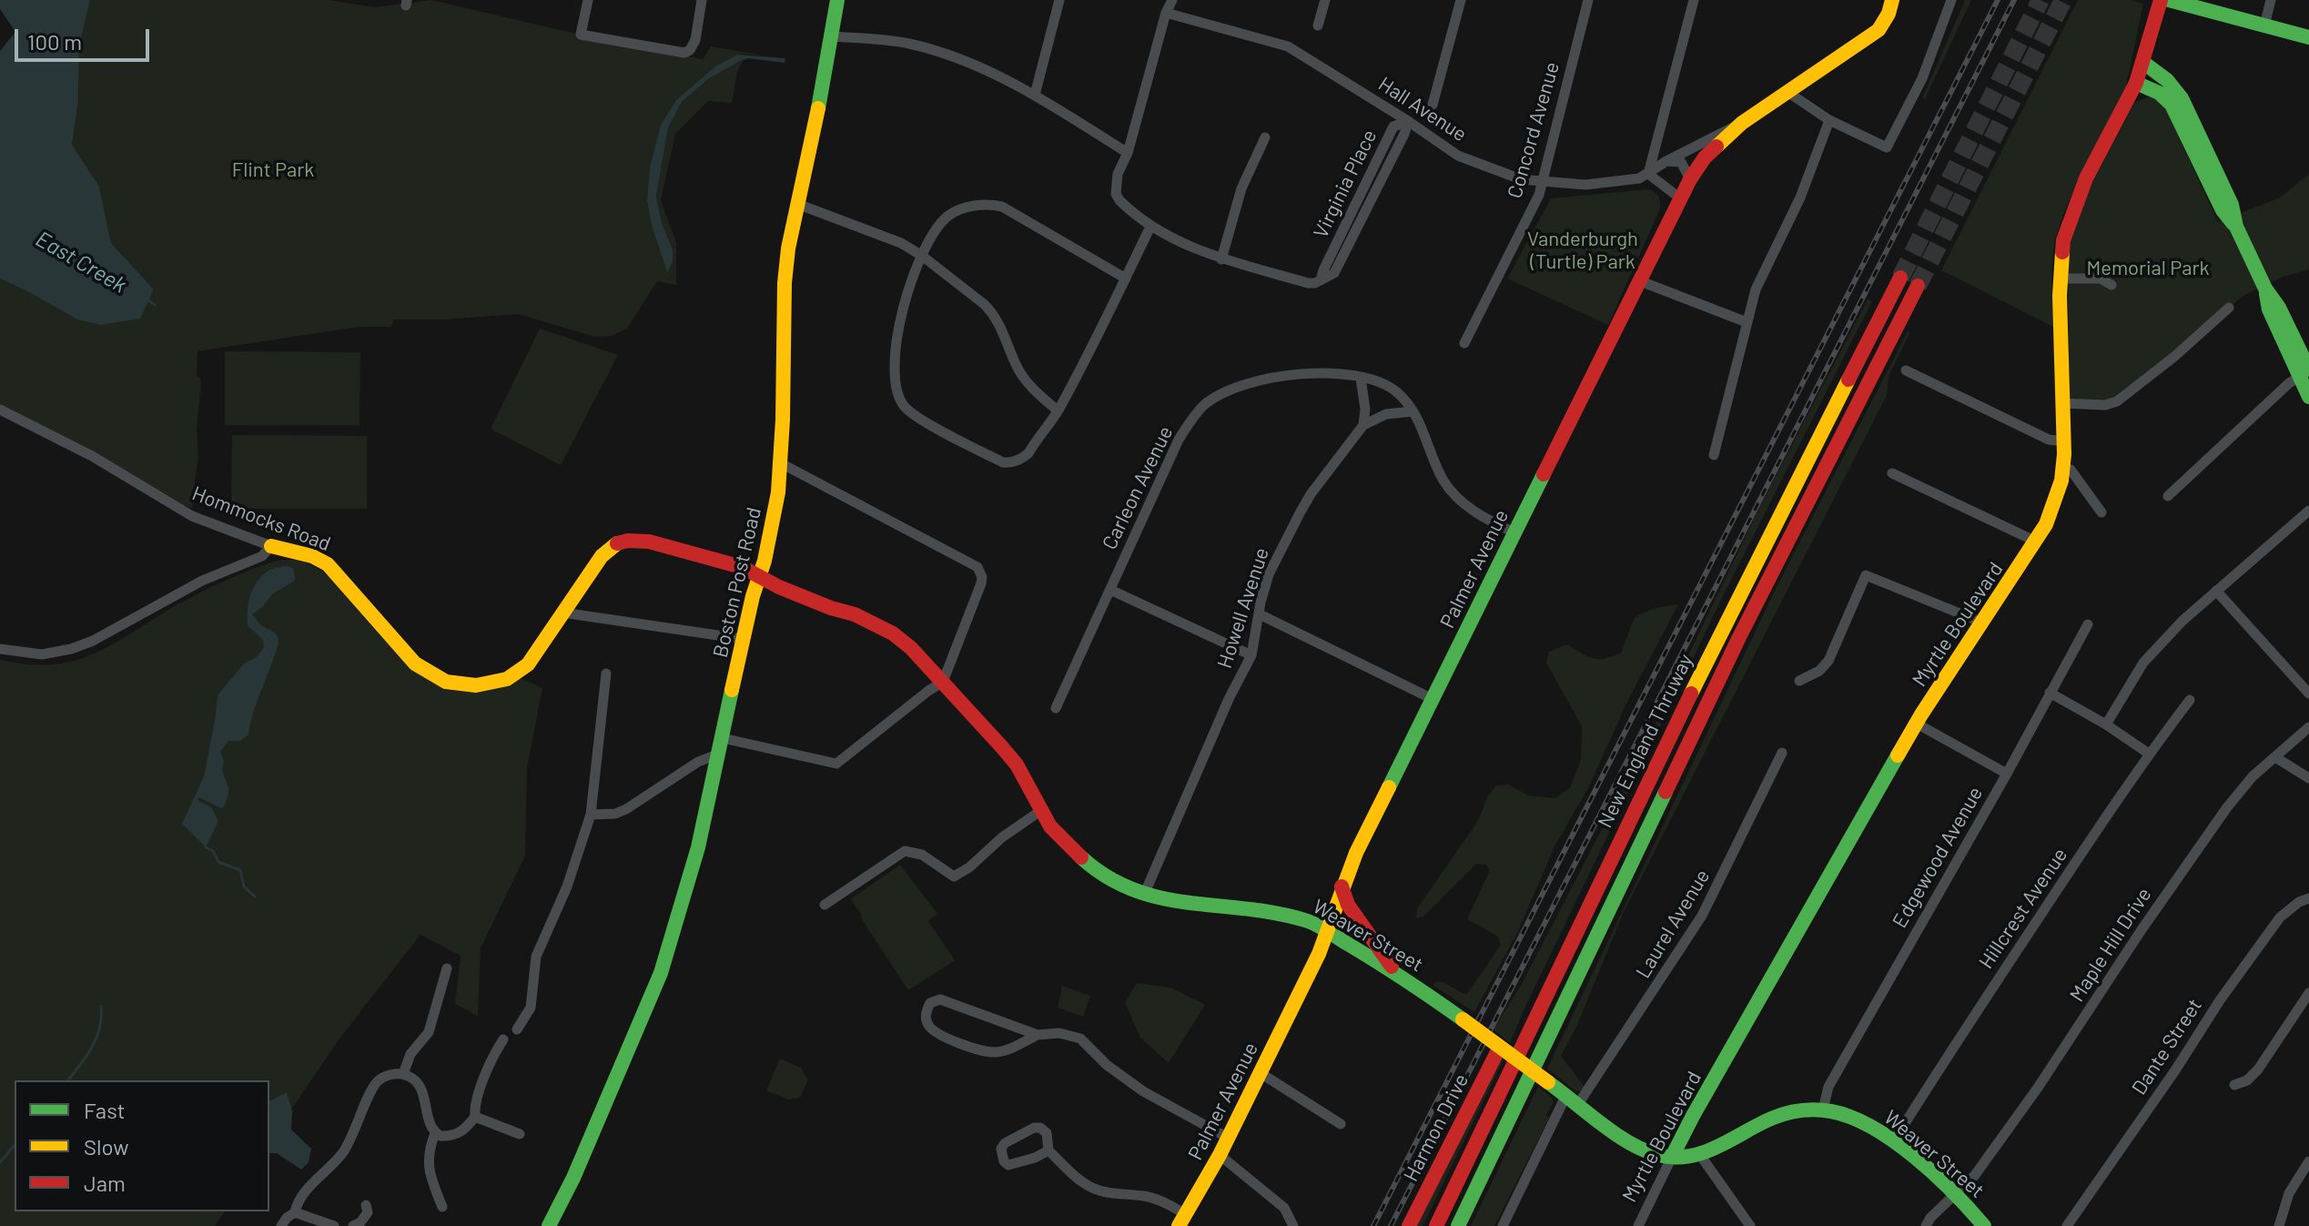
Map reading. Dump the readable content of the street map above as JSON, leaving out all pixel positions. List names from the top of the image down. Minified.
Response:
{"streets":{"main road":["Hommocks Road","Palmer Avenue","Boston Post Road","Myrtle Boulevard","New England Thruway","Weaver Street","Harmon Drive"],"street":["Hall Avenue","Concord Avenue","Virginia Place","Carleon Avenue","Howell Avenue","Edgewood Avenue","Hillcrest Avenue","Laurel Avenue","Maple Hill Drive","Dante Street"]},"crossings":[["Hall Avenue","Concord Avenue"],["Hall Avenue","Virginia Place"],["Hall Avenue","Palmer Avenue"],["Carleon Avenue","Palmer Avenue"],["Hommocks Road","Boston Post Road"],["Hommocks Road","Weaver Street"],["Palmer Avenue","Weaver Street"],["Boston Post Road","Weaver Street"],["Howell Avenue","Weaver Street"],["Myrtle Boulevard","Weaver Street"],["Edgewood Avenue","Weaver Street"],["Hillcrest Avenue","Weaver Street"],["Laurel Avenue","Weaver Street"],["Weaver Street","Maple Hill Drive"],["Weaver Street","Harmon Drive"]],"water":["East Creek"],"parks":["Flint Park","Vanderburgh (Turtle) Park","Memorial Park"],"legend":["Fast","Slow","Jam"],"scale_bar":"100 m"}
